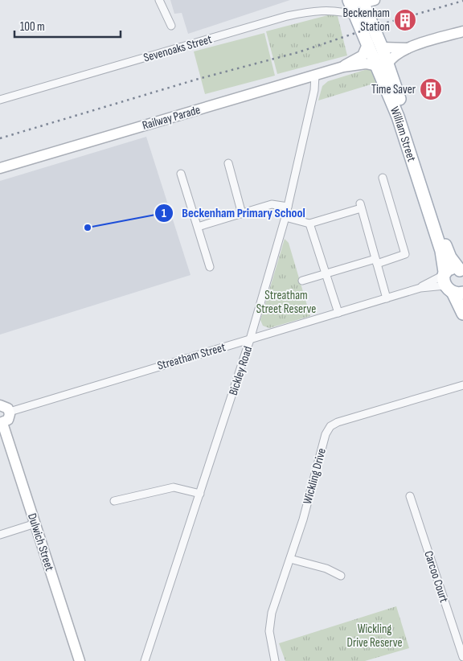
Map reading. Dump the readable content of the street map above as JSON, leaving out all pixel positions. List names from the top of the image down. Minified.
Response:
{"streets":{"main road":["William Street"],"street":["Sevenoaks Street","Railway Parade","Streatham Street","Bickley Road","Wickling Drive","Dulwich Street","Carcoo Court"]},"crossings":[["Sevenoaks Street","William Street"],["Railway Parade","William Street"],["Railway Parade","Bickley Road"],["William Street","Streatham Street"],["Streatham Street","Bickley Road"]],"parks":["Streatham Street Reserve","Wickling Drive Reserve"],"places":{"building":["Beckenham Station","Time Saver"],"other":["Beckenham Primary School"]},"scale_bar":"100 m"}
